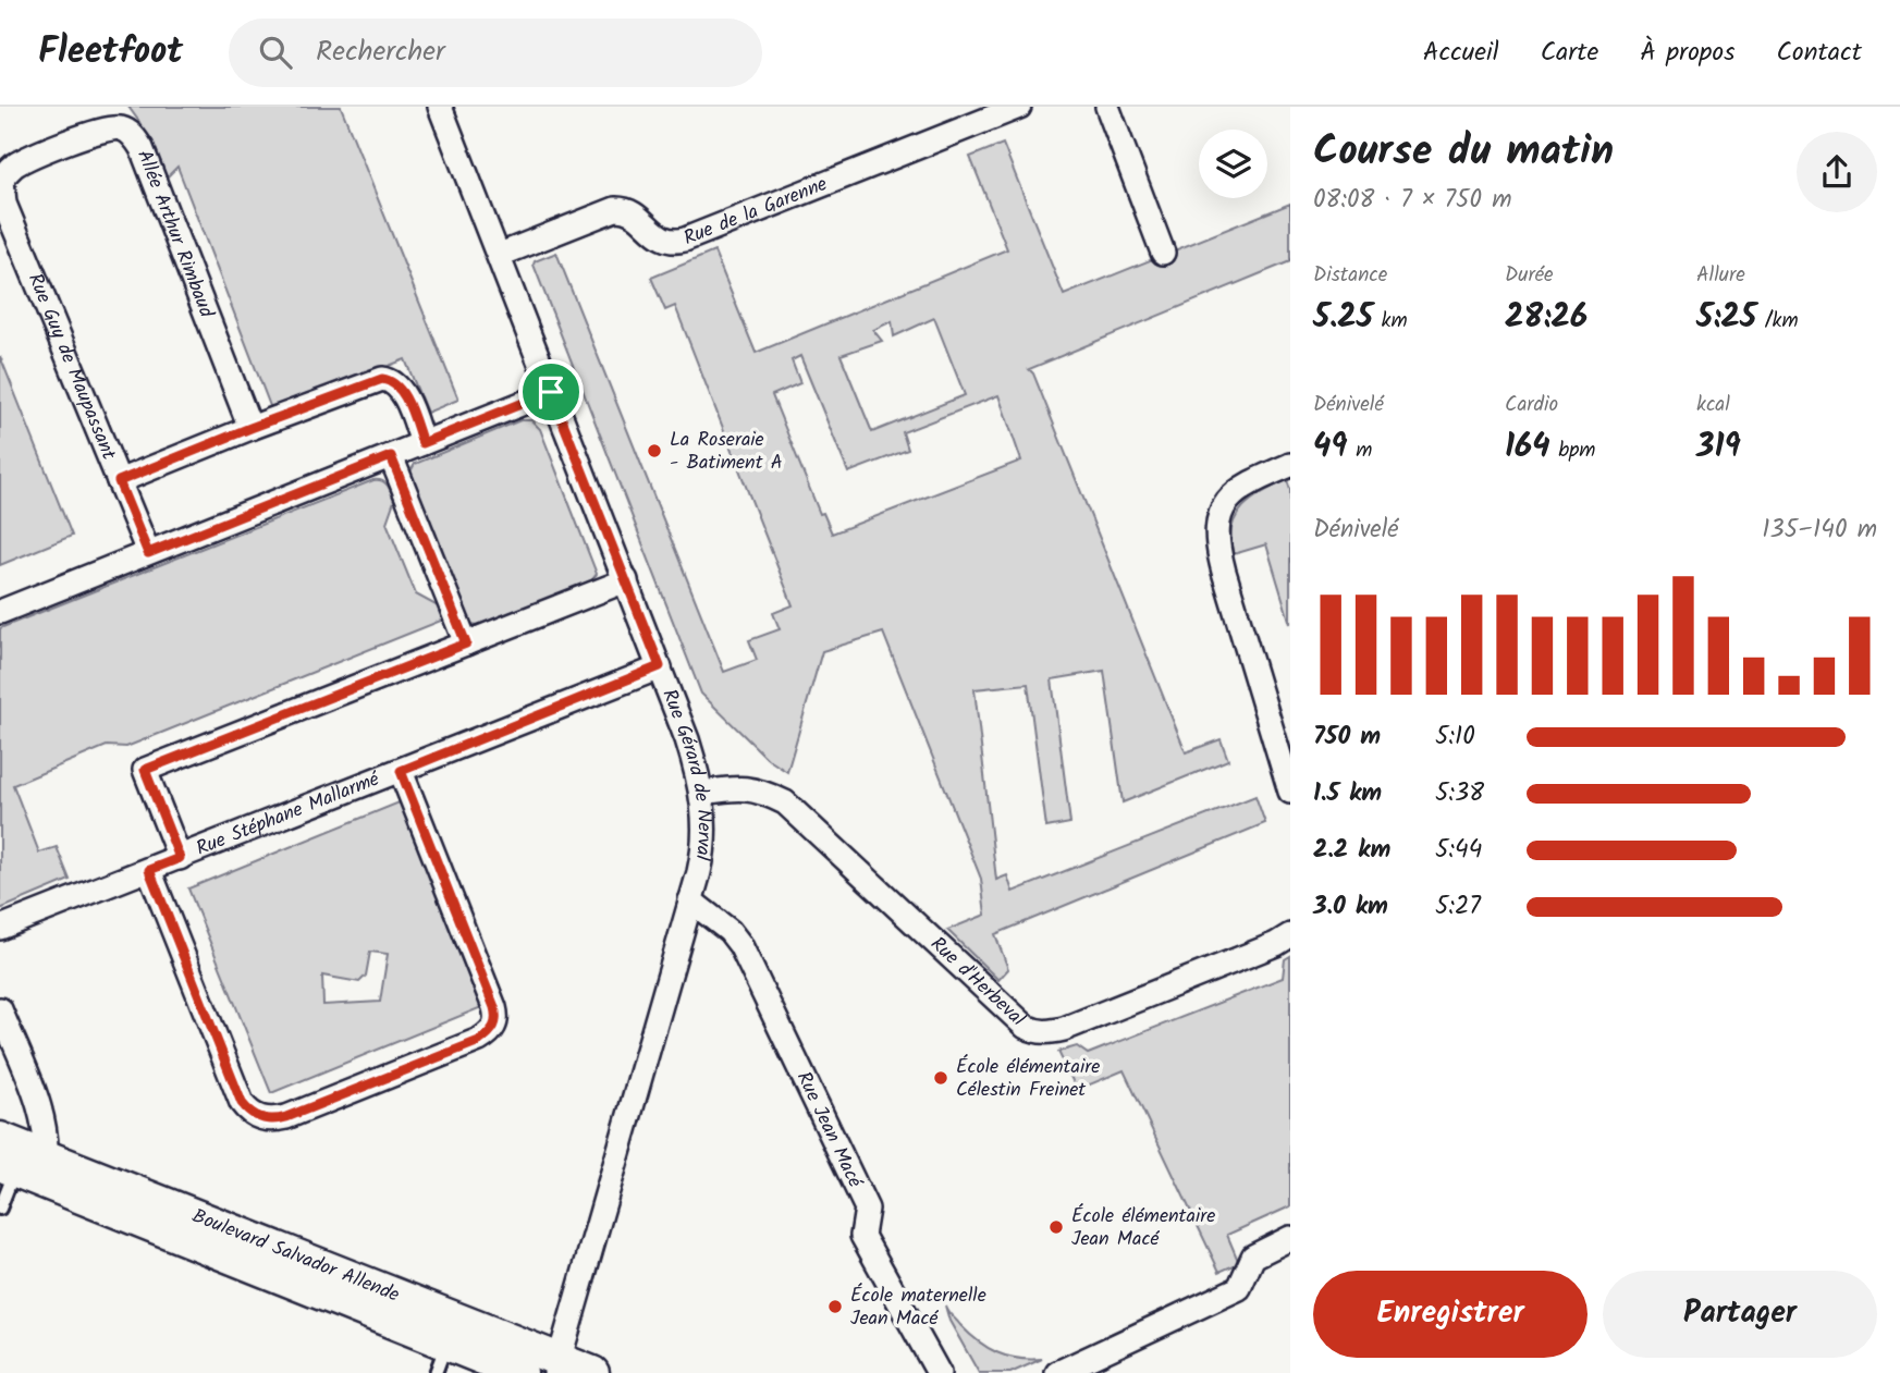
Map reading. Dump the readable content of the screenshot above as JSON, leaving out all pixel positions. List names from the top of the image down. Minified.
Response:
{"streets":{"street":["Rue de la Garenne","Allée Arthur Rimbaud","Rue Guy de Maupassant","Rue Gérard de Nerval","Rue Stéphane Mallarmé","Rue d'Herbeval","Rue Jean Macé","Boulevard Salvador Allende"]},"crossings":[["Rue de la Garenne","Rue Gérard de Nerval"],["Allée Arthur Rimbaud","Rue Guy de Maupassant"],["Rue Gérard de Nerval","Rue Stéphane Mallarmé"],["Rue Gérard de Nerval","Rue d'Herbeval"],["Rue Gérard de Nerval","Rue Jean Macé"],["Rue Gérard de Nerval","Boulevard Salvador Allende"]],"places":["La Roseraie - Batiment A","École élémentaire Célestin Freinet","École élémentaire Jean Macé","École maternelle Jean Macé"],"page":{"header":"Fleetfoot","search":"Rechercher","nav":["Accueil","Carte","À propos","Contact"],"heading":["Course du matin","08:08 · 7 × 750 m"],"stats":[["Distance","5.25 km"],["Durée","28:26"],["Allure","5:25 /km"],["Dénivelé","49 m"],["Cardio","164 bpm"],["kcal","319"]],"chart":["Dénivelé","135–140 m"],"list":[{"name":"750 m","note":"5:10"},{"name":"1.5 km","note":"5:38"},{"name":"2.2 km","note":"5:44"},{"name":"3.0 km","note":"5:27"}],"buttons":["Enregistrer","Partager"]}}
